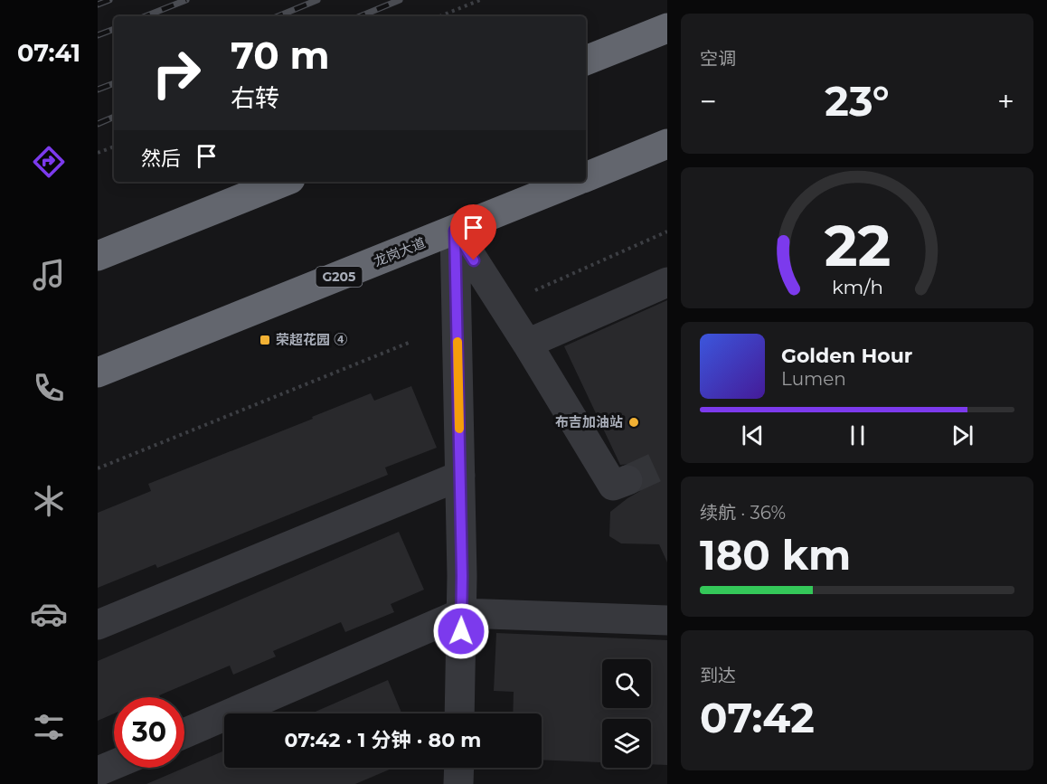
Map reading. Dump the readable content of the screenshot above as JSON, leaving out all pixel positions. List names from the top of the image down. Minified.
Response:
{"streets":{"highway":["龙岗大道","G205"]},"places":{"transit":["荣超花园 ④"],"other":["布吉加油站"]},"page":{"tabs":"07:41","tile":["空调",["续航 · 36%","180 km"],["到达","07:42"]],"turn":["70 m","右转"],"heat":["−","23°","+"],"then":"然后","song":["Golden Hour","Lumen"],"limit":"30","trip":"07:42 · 1 分钟 · 80 m","gauge":["22","km/h"]}}
